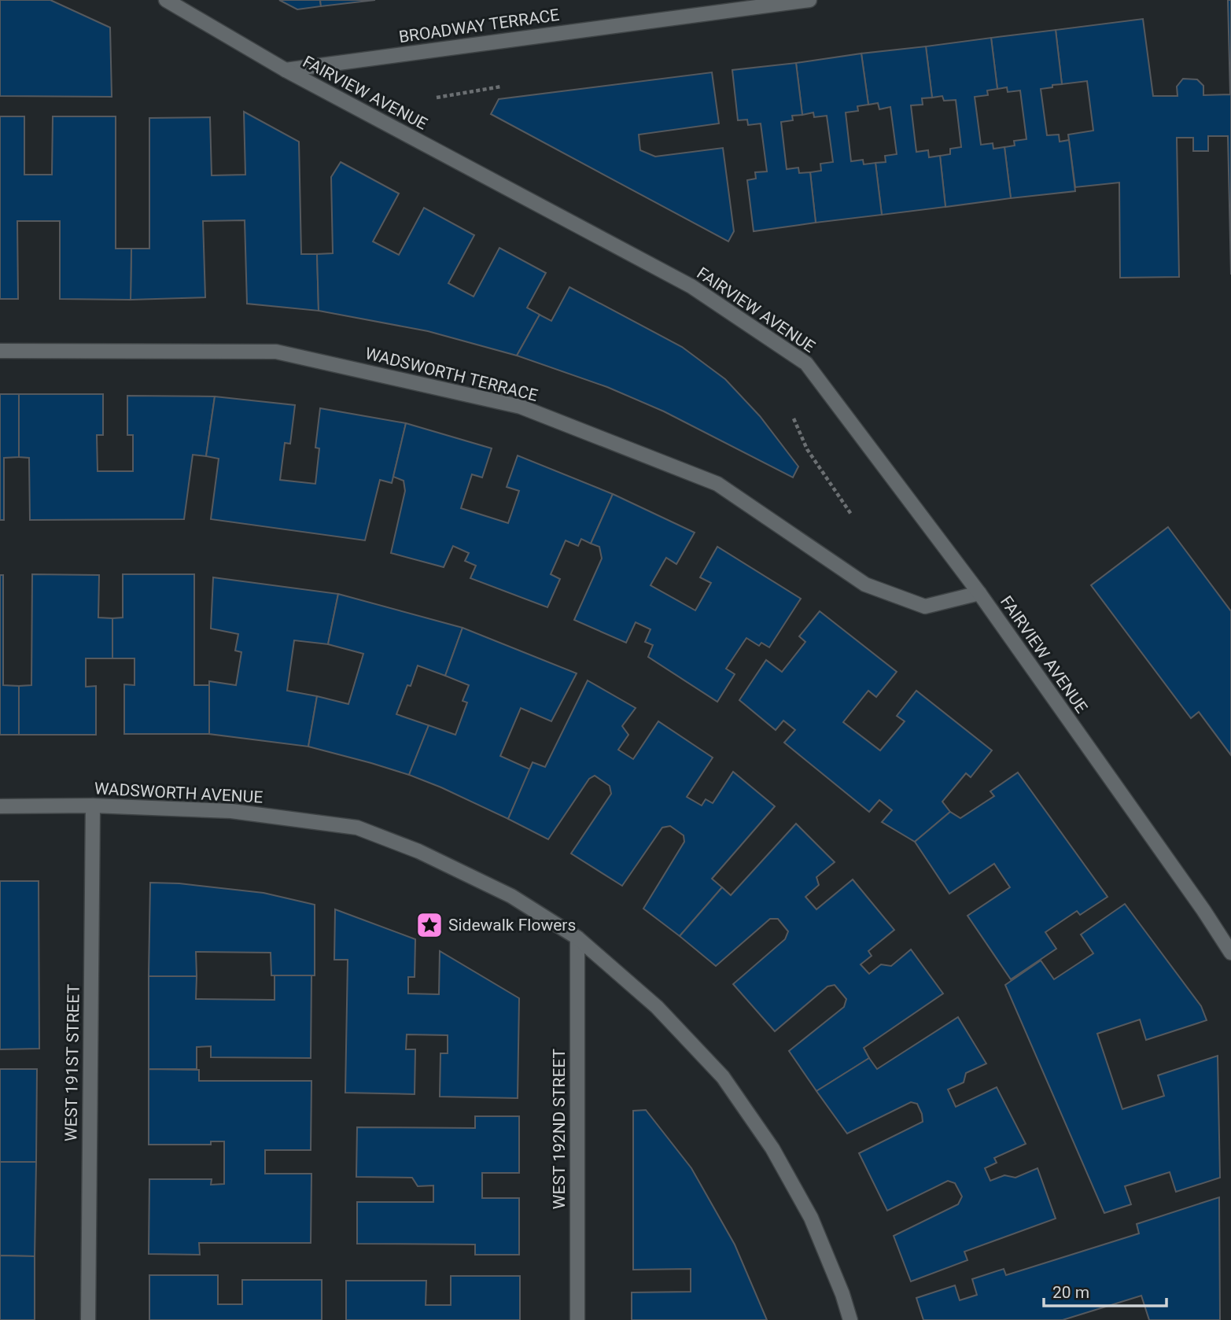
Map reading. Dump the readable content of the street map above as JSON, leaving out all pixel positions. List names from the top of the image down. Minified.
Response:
{"streets":{"street":["BROADWAY TERRACE","FAIRVIEW AVENUE","WADSWORTH TERRACE","WADSWORTH AVENUE","WEST 191ST STREET","WEST 192ND STREET"]},"crossings":[["BROADWAY TERRACE","FAIRVIEW AVENUE"],["FAIRVIEW AVENUE","WADSWORTH TERRACE"],["WADSWORTH AVENUE","WEST 191ST STREET"],["WADSWORTH AVENUE","WEST 192ND STREET"]],"places":{"place":["Sidewalk Flowers"]},"scale_bar":"20 m"}
